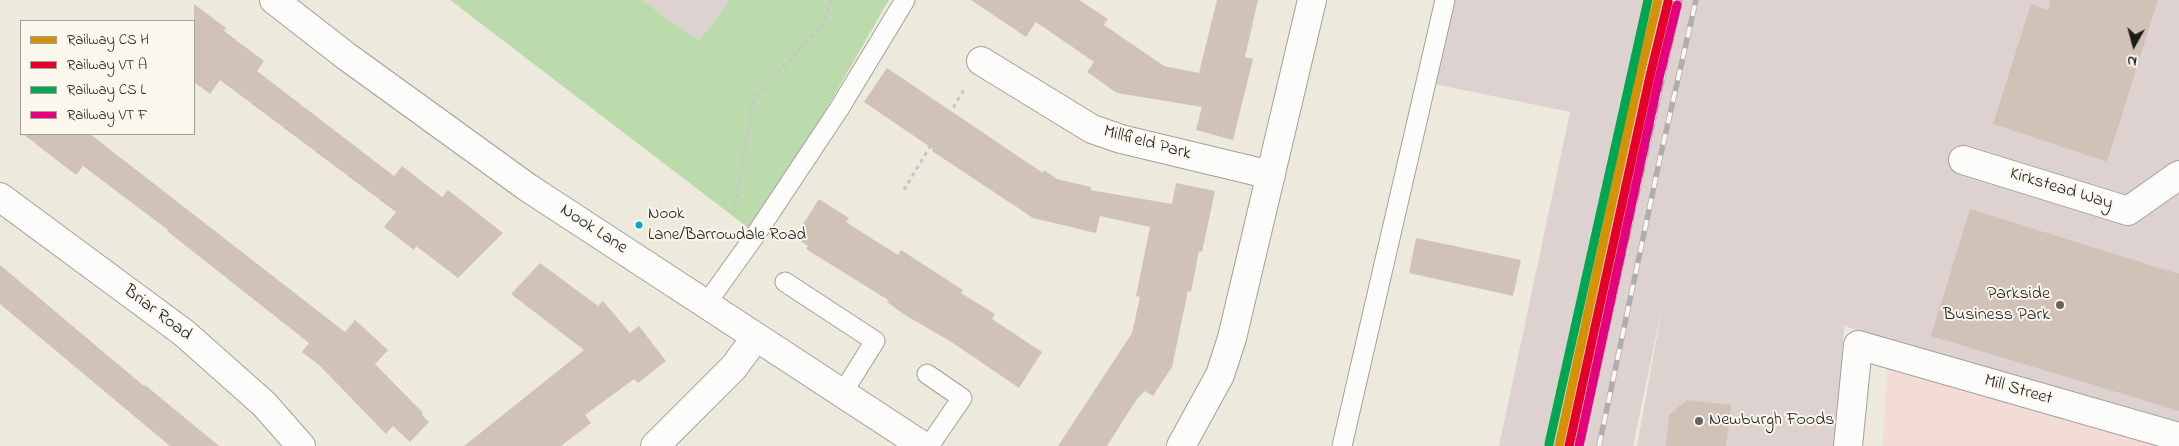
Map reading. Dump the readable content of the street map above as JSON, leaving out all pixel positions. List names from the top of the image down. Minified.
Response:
{"streets":{"street":["Millfield Park","Kirkstead Way","Nook Lane","Briar Road","Mill Street"]},"places":["Nook Lane/Barrowdale Road","Parkside Business Park","Newburgh Foods"],"legend":["Railway CS H","Railway VT A","Railway CS L","Railway VT F"],"north":"bottom"}
